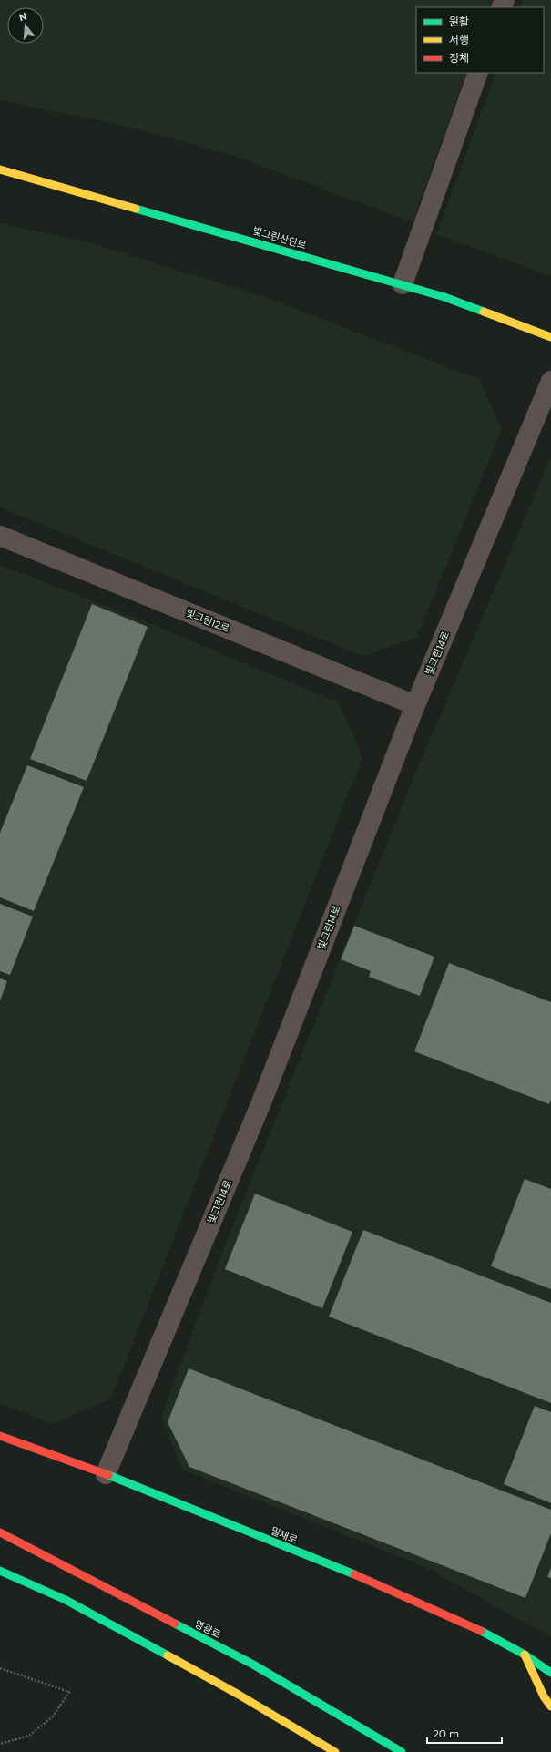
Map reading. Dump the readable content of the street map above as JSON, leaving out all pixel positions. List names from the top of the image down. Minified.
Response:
{"streets":{"main road":["빛그린산단로","밀재로","영광로"],"street":["빛그린12로","빛그린14로"]},"crossings":[["빛그린12로","빛그린14로"],["빛그린14로","밀재로"]],"legend":["원활","서행","정체"],"scale_bar":"20 m","north":"top"}
